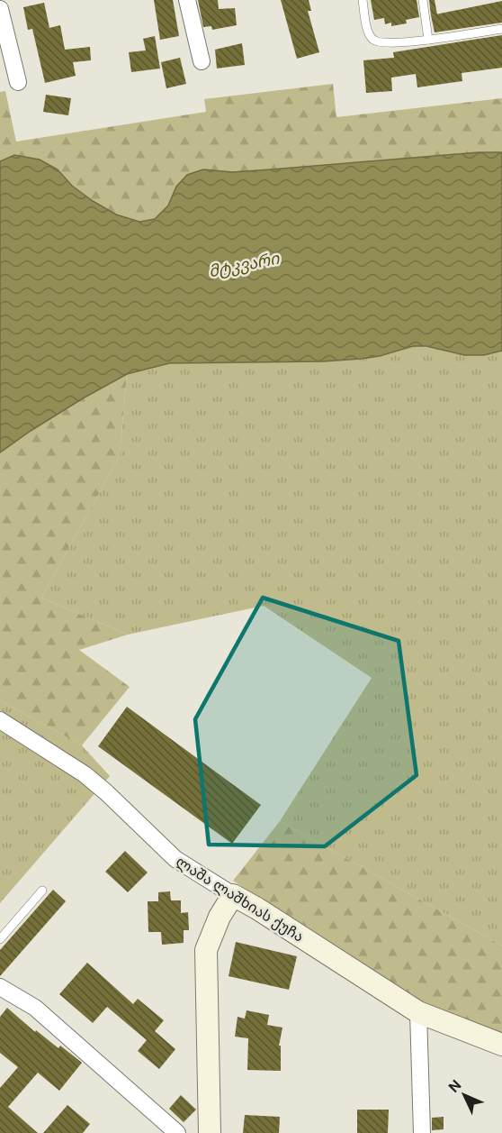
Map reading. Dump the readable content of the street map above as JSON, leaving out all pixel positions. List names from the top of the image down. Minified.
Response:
{"streets":{"street":["ლაშა ლაშხიას ქუჩა"]},"water":["მტკვარი"],"north":"top left"}
